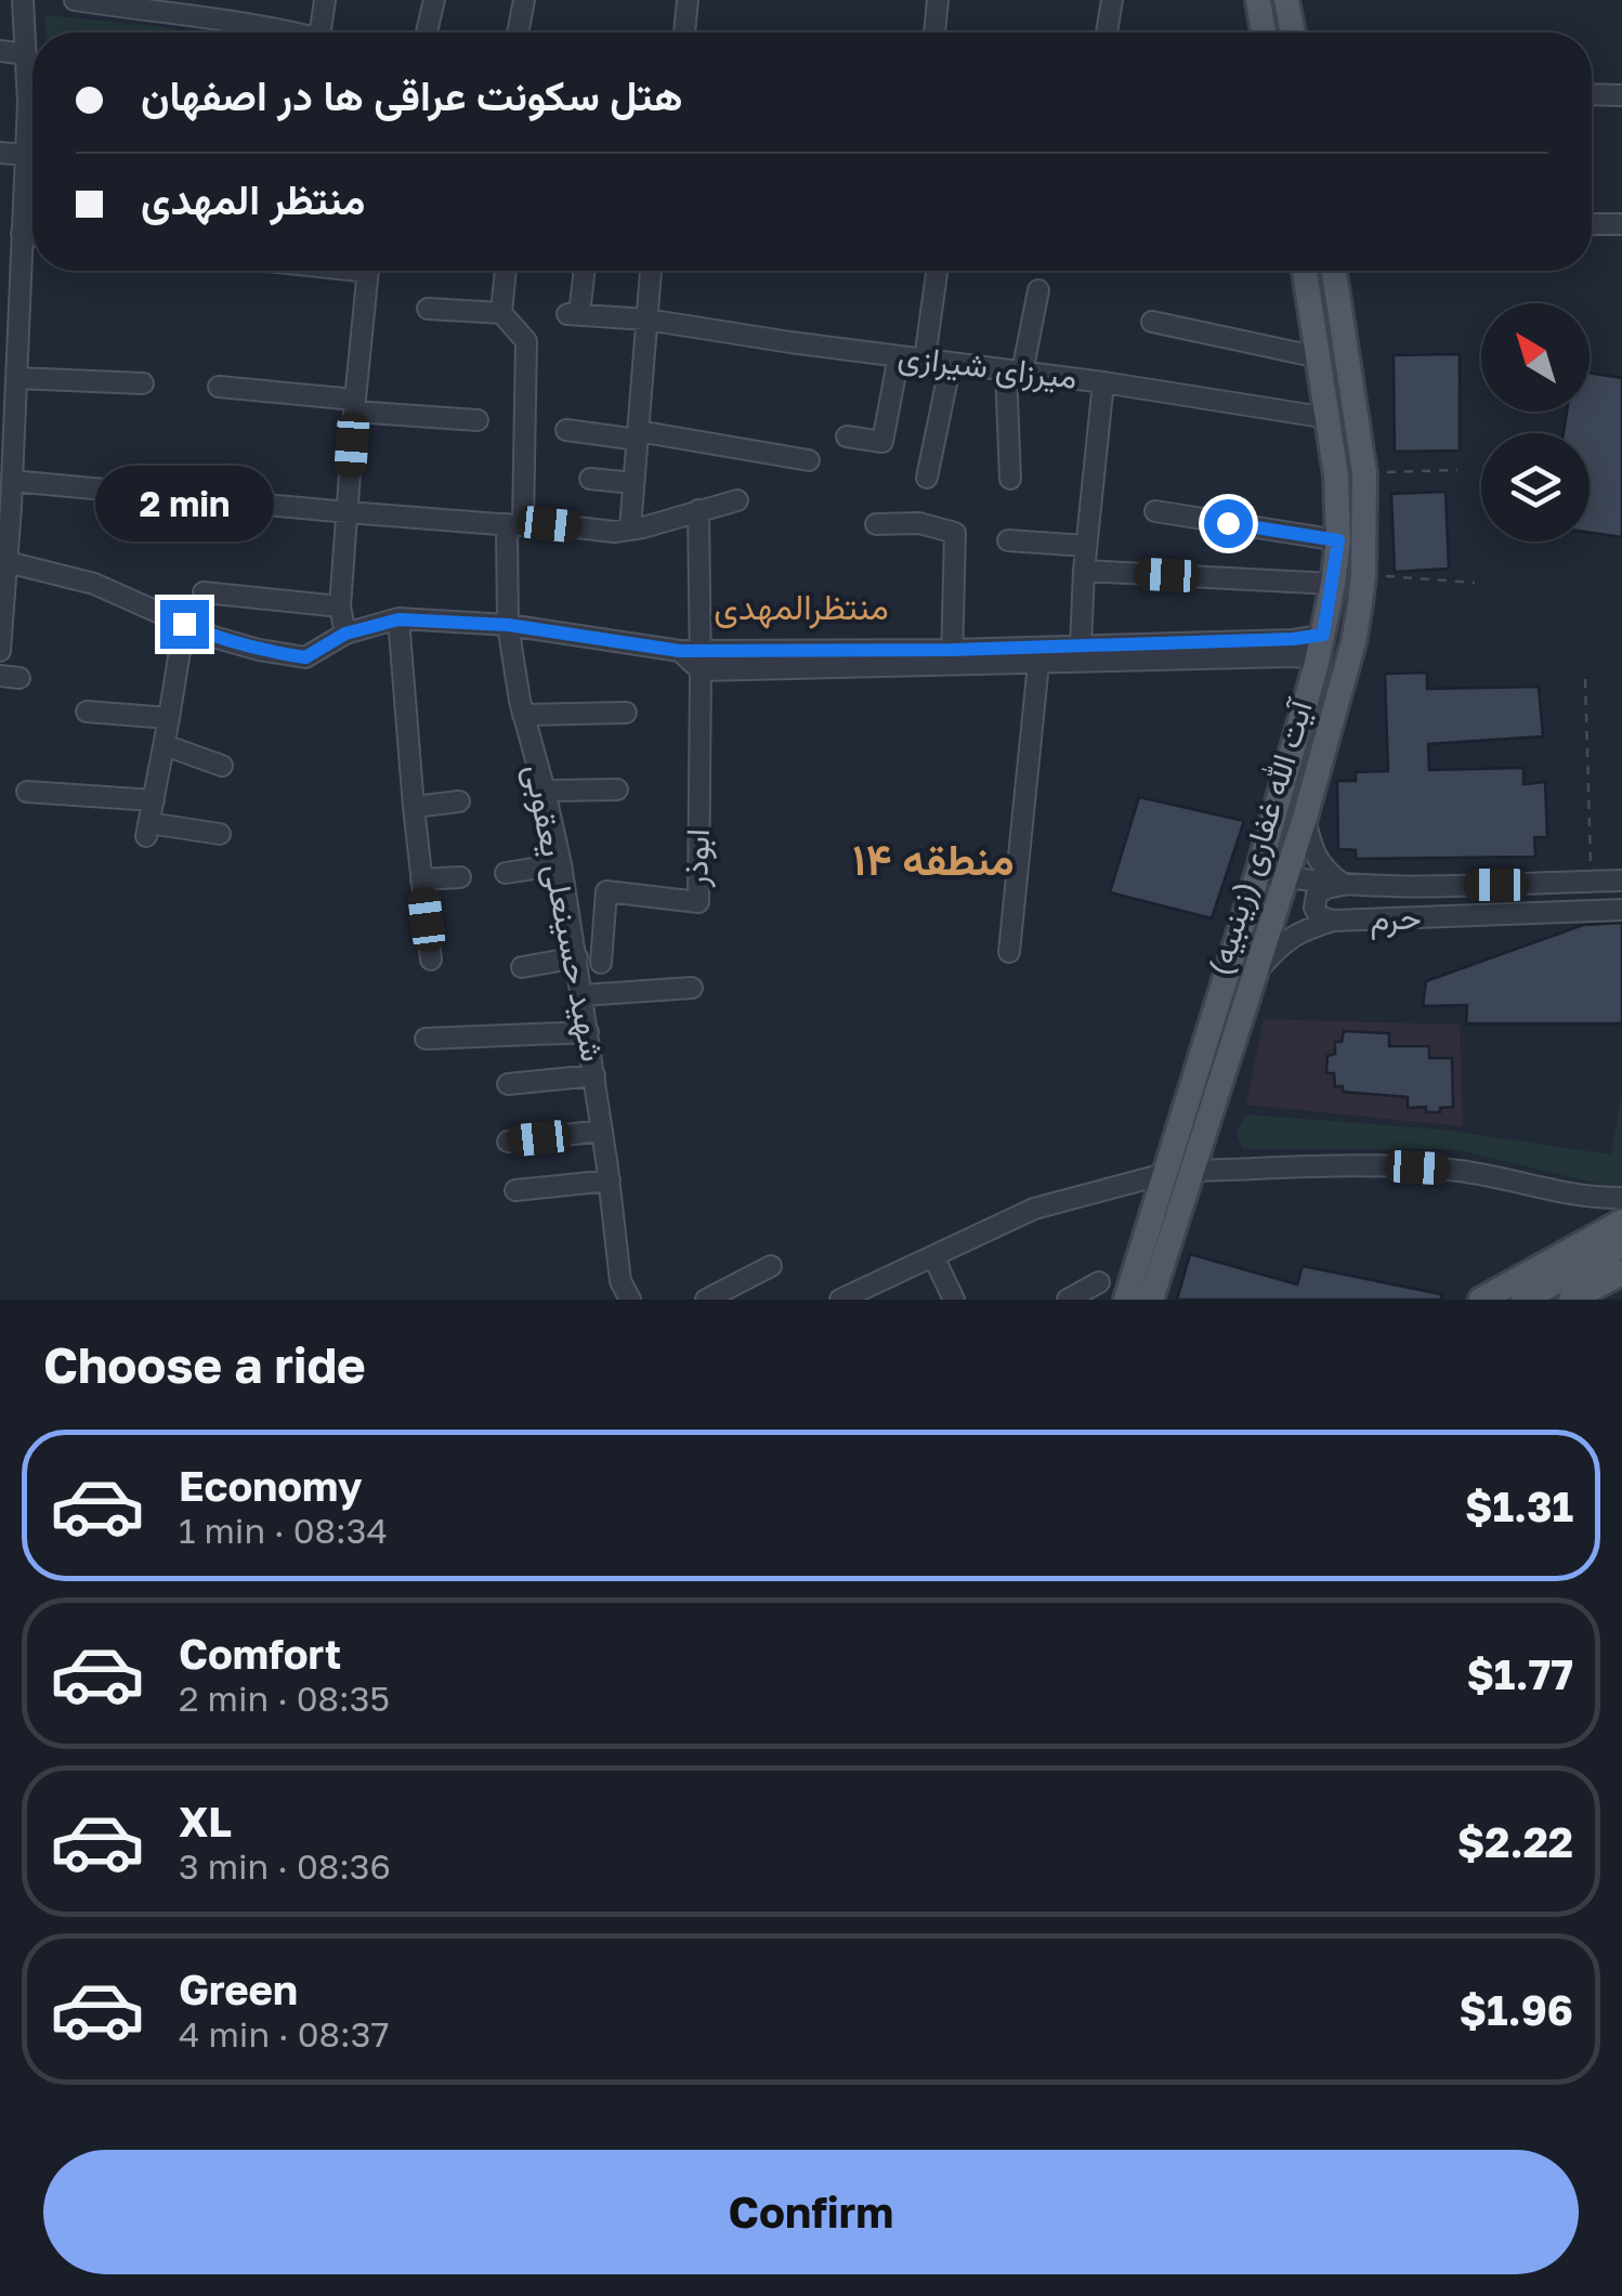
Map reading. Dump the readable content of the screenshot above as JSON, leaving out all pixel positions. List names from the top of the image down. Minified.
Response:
{"streets":{"main road":["آیت الله غفاری (زینبیه)"],"street":["میرزای شیرازی","ابوذر","شهید حسینعلی یعقوبی","حرم"]},"crossings":[["میرزای شیرازی","آیت الله غفاری (زینبیه)"],["آیت الله غفاری (زینبیه)","حرم"]],"districts":["منتظرالمهدی","منطقه ۱۴"],"north":"top left","page":{"banner":["هتل سکونت عراقی ها در اصفهان","منتظر المهدی"],"bubble":"2 min","heading":"Choose a ride","list":[{"name":"Economy","note":"1 min · 08:34","value":"$1.31"},{"name":"Comfort","note":"2 min · 08:35","value":"$1.77"},{"name":"XL","note":"3 min · 08:36","value":"$2.22"},{"name":"Green","note":"4 min · 08:37","value":"$1.96"}],"buttons":"Confirm"}}
